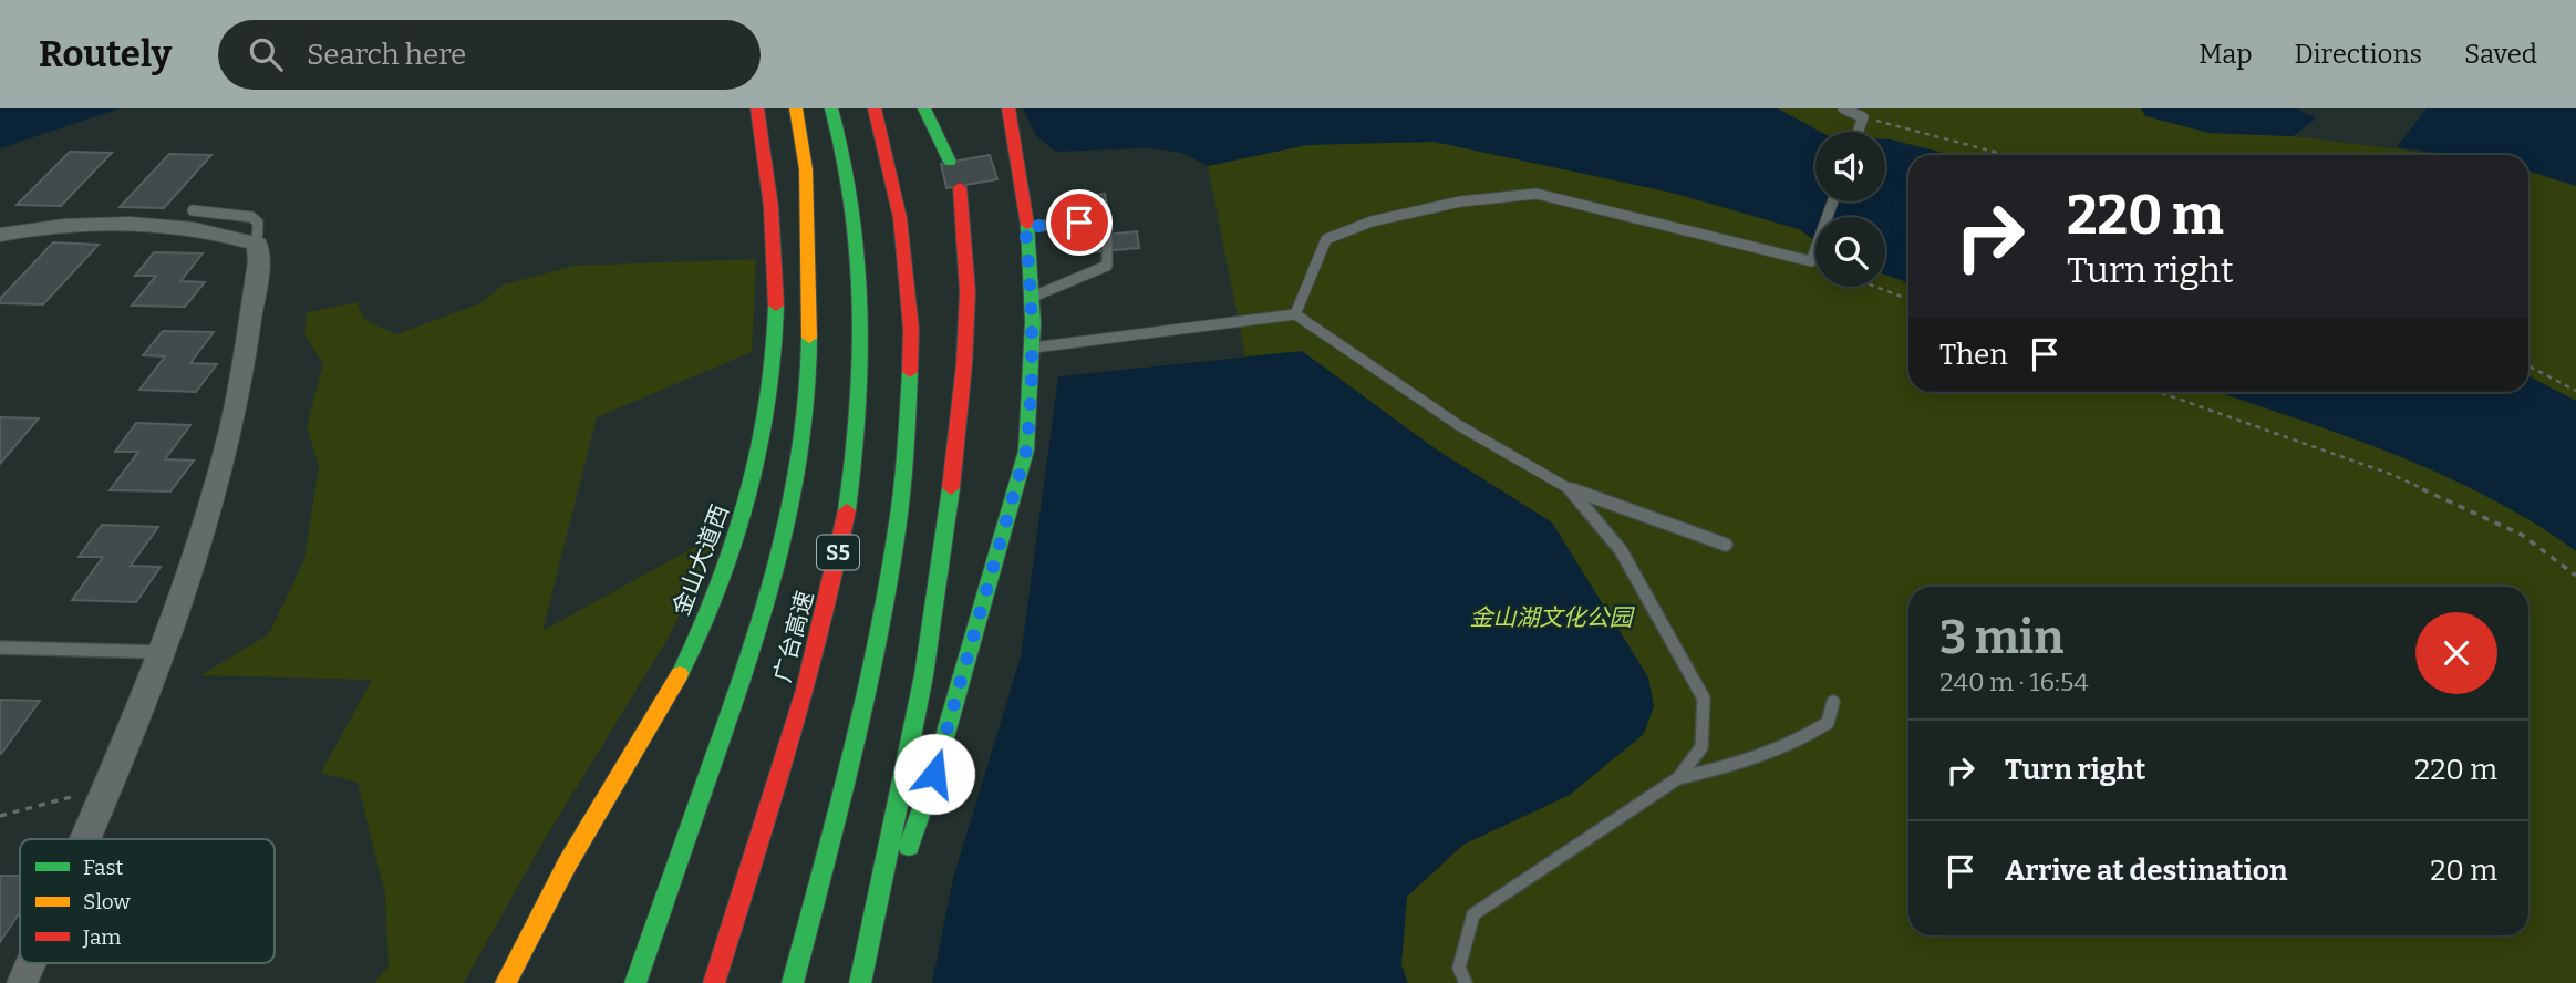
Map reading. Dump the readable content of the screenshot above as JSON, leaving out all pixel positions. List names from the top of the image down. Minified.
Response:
{"streets":{"main road":["S5","金山大道西","广台高速"]},"parks":["金山湖文化公园"],"legend":["Fast","Slow","Jam"],"page":{"header":"Routely","search":"Search here","nav":["Map","Directions","Saved"],"turn":["220 m","Turn right"],"then":"Then","heading":["3 min","240 m · 16:54"],"list":[{"name":"Turn right","value":"220 m"},{"name":"Arrive at destination","value":"20 m"}]}}
